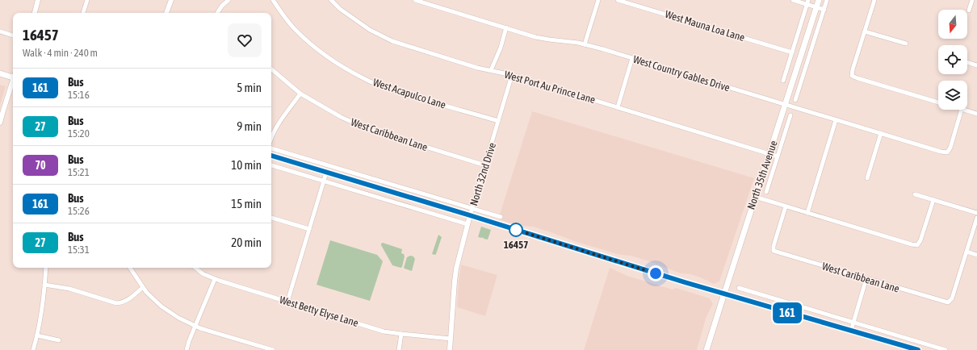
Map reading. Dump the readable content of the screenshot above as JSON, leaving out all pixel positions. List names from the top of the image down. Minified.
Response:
{"streets":{"main road":["North 35th Avenue"],"street":["West Mauna Loa Lane","West Country Gables Drive","West Port Au Prince Lane","West Acapulco Lane","West Caribbean Lane","North 32nd Drive","West Betty Elyse Lane"]},"crossings":[["West Country Gables Drive","North 35th Avenue"],["West Port Au Prince Lane","North 32nd Drive"],["West Port Au Prince Lane","North 35th Avenue"],["West Acapulco Lane","North 32nd Drive"],["West Caribbean Lane","North 32nd Drive"],["North 32nd Drive","West Betty Elyse Lane"]],"places":["16457"],"lines":["bus line 161"],"north":"bottom","page":{"on_map":"161","heading":["16457","Walk · 4 min · 240 m"],"list":[{"mark":"161","name":"Bus","note":"15:16","value":"5 min"},{"mark":"27","name":"Bus","note":"15:20","value":"9 min"},{"mark":"70","name":"Bus","note":"15:21","value":"10 min"},{"mark":"161","name":"Bus","note":"15:26","value":"15 min"},{"mark":"27","name":"Bus","note":"15:31","value":"20 min"}]}}
